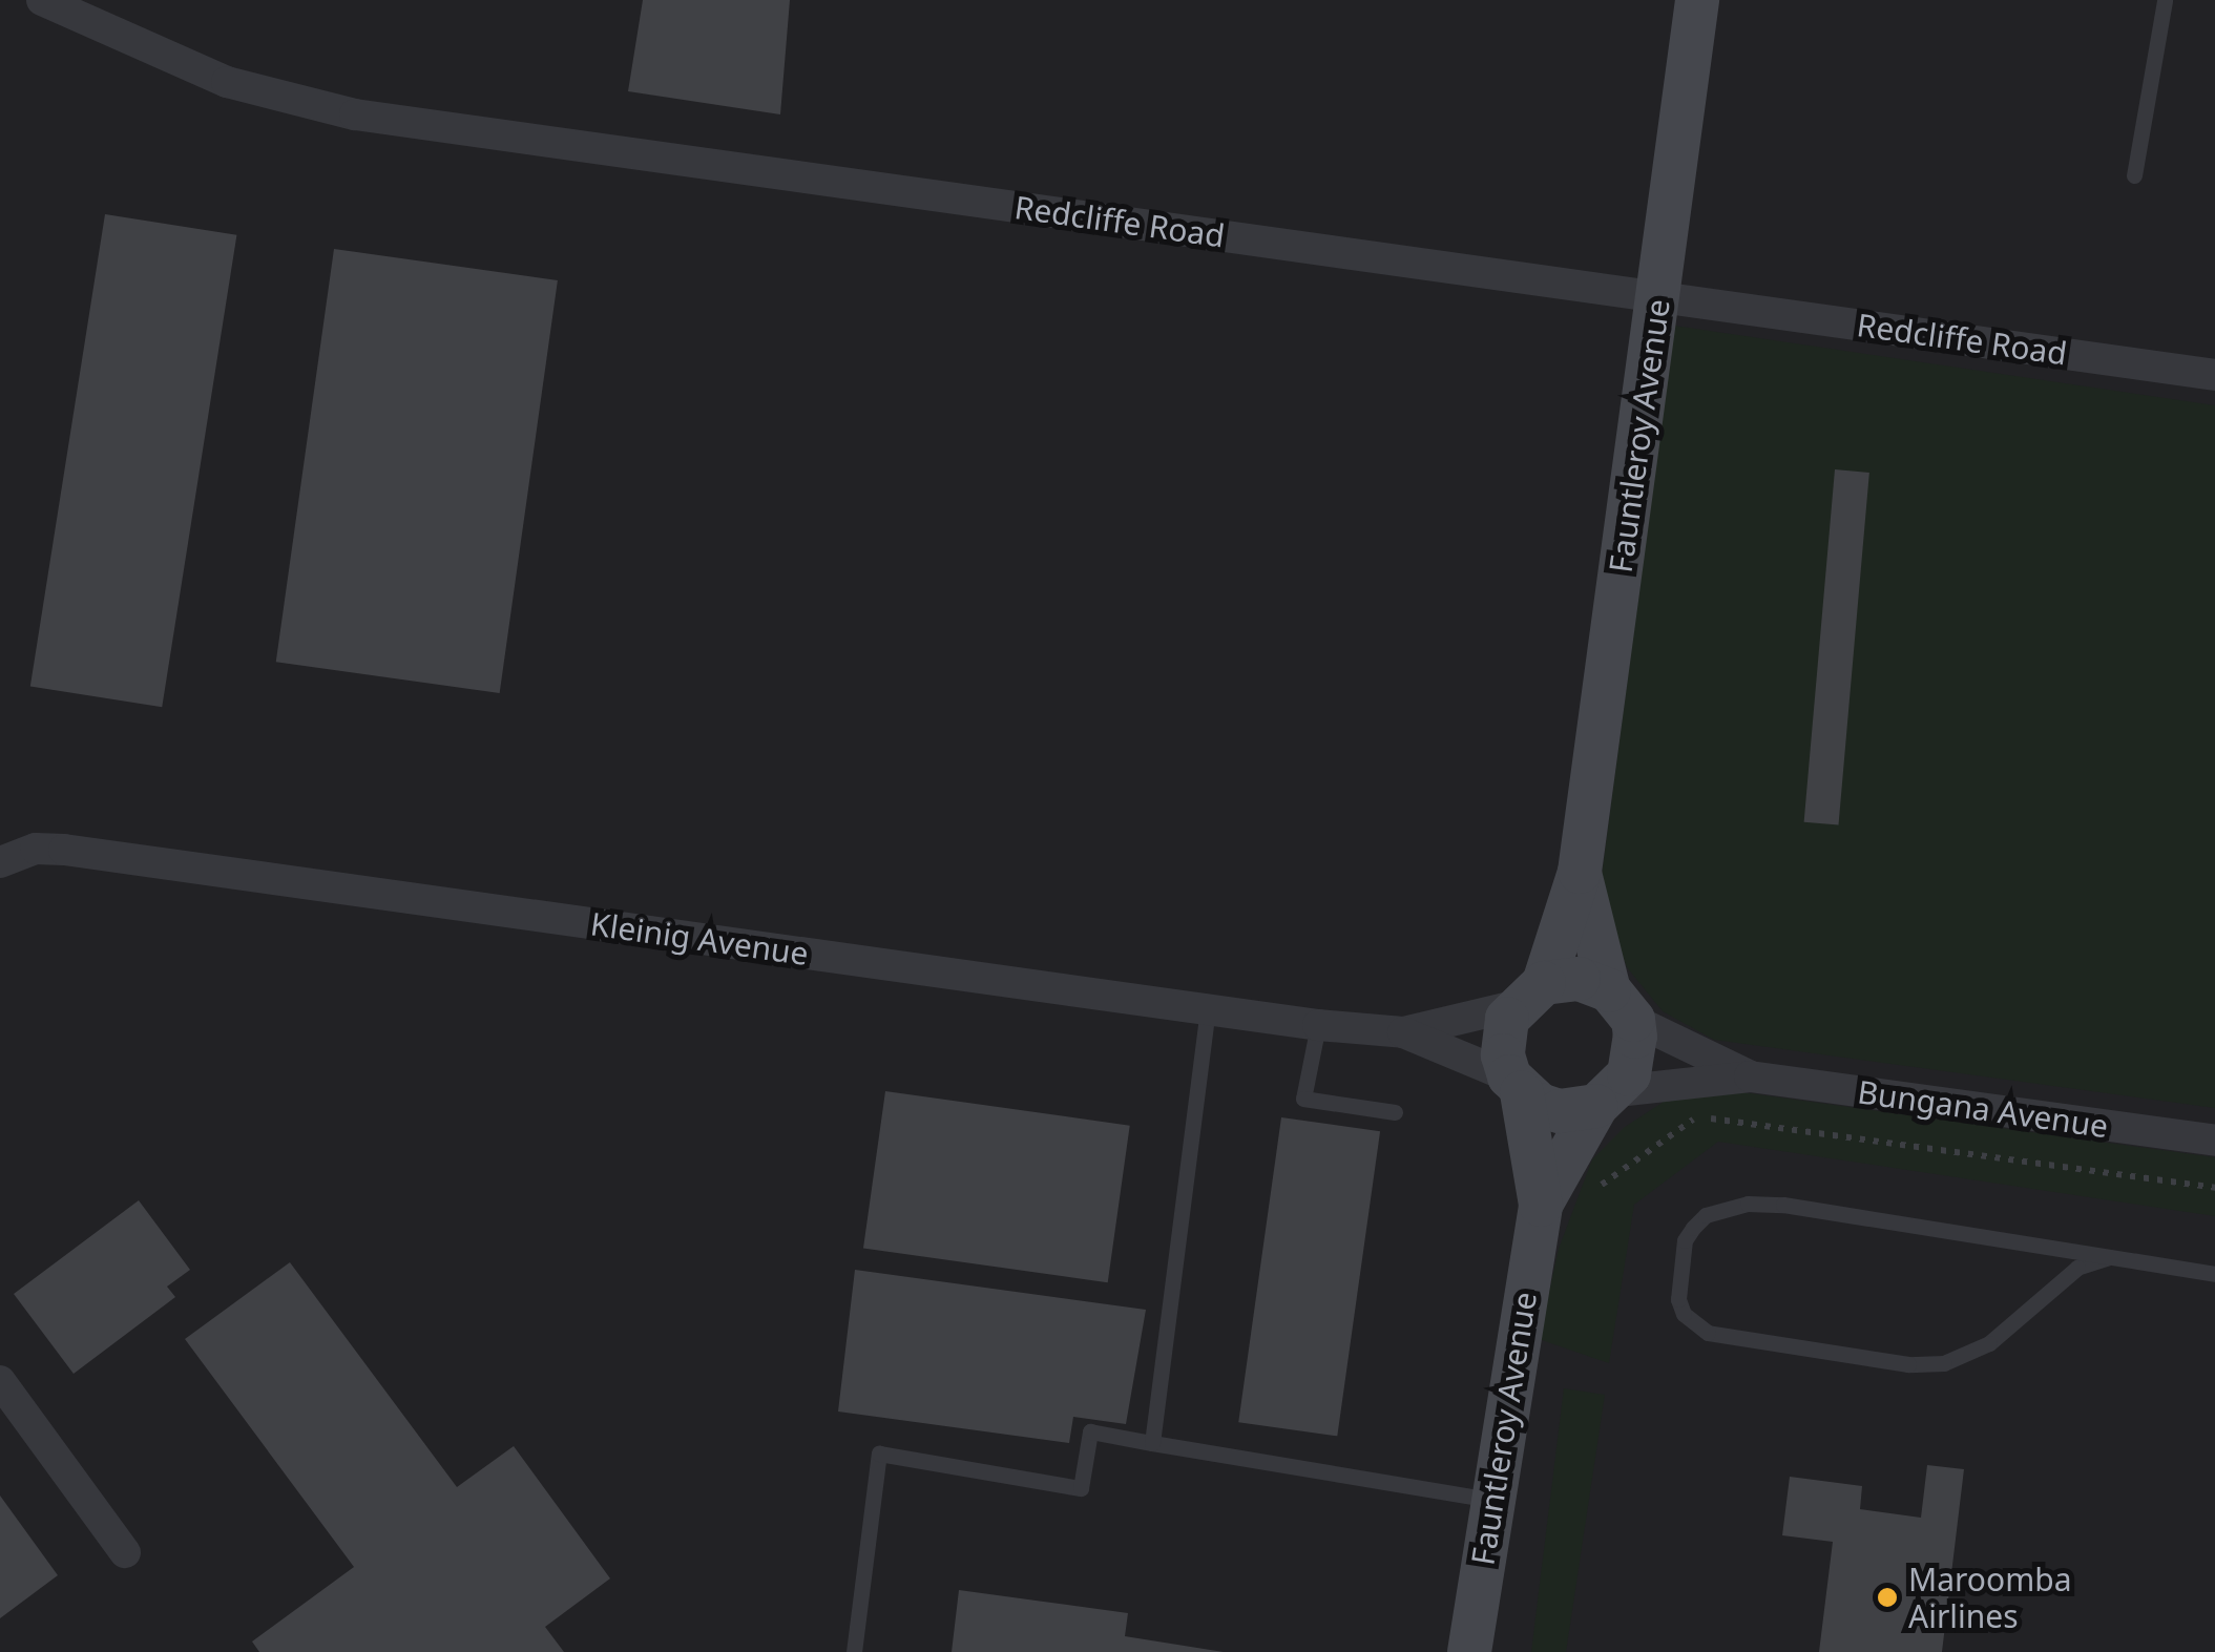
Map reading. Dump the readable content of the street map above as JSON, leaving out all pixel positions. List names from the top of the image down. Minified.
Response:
{"streets":{"main road":["Fauntleroy Avenue"],"street":["Redcliffe Road","Kleinig Avenue","Bungana Avenue"]},"crossings":[["Redcliffe Road","Fauntleroy Avenue"],["Fauntleroy Avenue","Kleinig Avenue"],["Fauntleroy Avenue","Bungana Avenue"],["Kleinig Avenue","Bungana Avenue"]],"places":["Maroomba Airlines"]}
